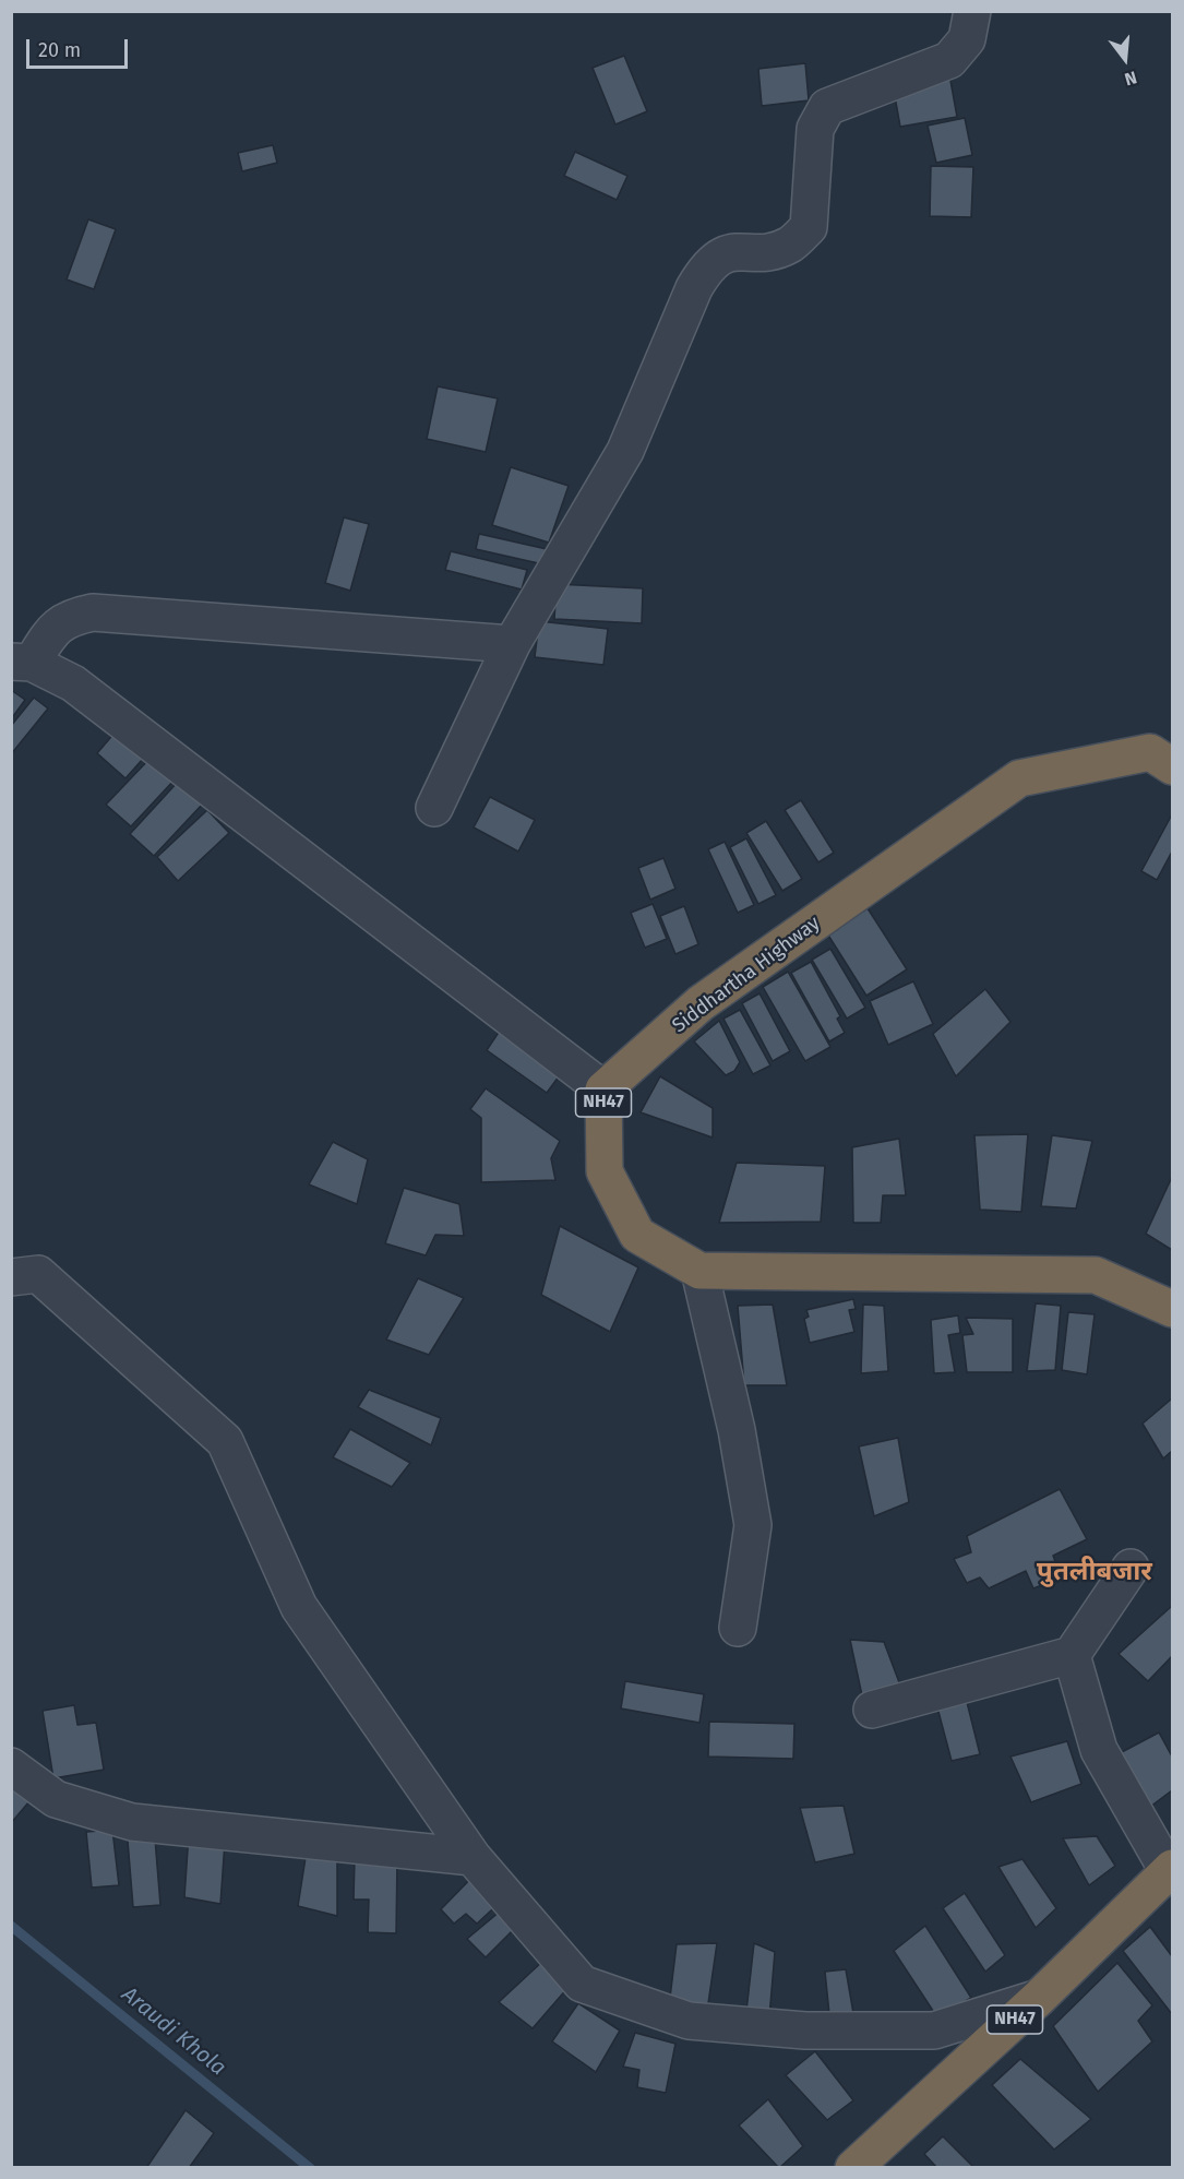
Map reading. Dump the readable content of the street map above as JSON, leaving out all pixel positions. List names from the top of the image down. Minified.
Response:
{"streets":{"highway":["Siddhartha Highway","NH47"]},"crossings":[["Siddhartha Highway","NH47"]],"districts":["पुतलीबजार"],"water":["Araudi Khola"],"scale_bar":"20 m","north":"bottom"}
